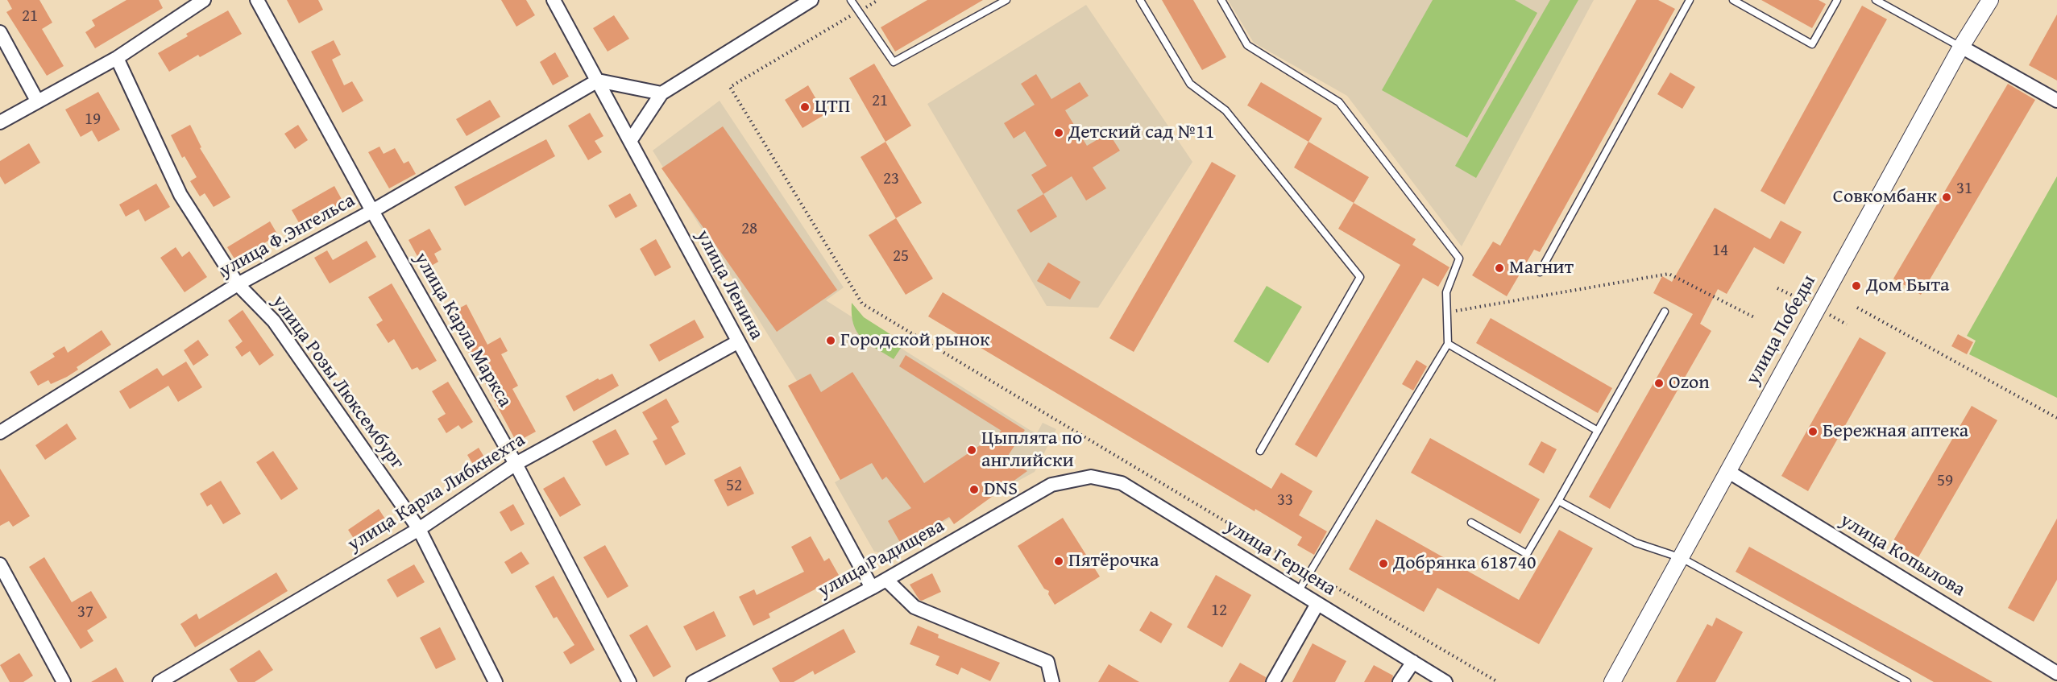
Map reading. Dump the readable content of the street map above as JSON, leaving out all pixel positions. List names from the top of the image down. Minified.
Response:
{"streets":{"street":["улица Ф.Энгельса","улица Ленина","улица Карла Маркса","улица Победы","улица Розы Люксембург","улица Карла Либкнехта","улица Копылова","улица Герцена","улица Радищева"]},"crossings":[["улица Ф.Энгельса","улица Ленина"],["улица Ф.Энгельса","улица Карла Маркса"],["улица Ф.Энгельса","улица Розы Люксембург"],["улица Ленина","улица Карла Либкнехта"],["улица Ленина","улица Радищева"],["улица Карла Маркса","улица Карла Либкнехта"],["улица Победы","улица Копылова"],["улица Розы Люксембург","улица Карла Либкнехта"],["улица Герцена","улица Радищева"]],"places":["ЦТП","Детский сад №11","Совкомбанк","Магнит","Дом Быта","Городской рынок","Ozon","Бережная аптека","Цыплята по английски","DNS","Пятёрочка","Добрянка 618740"],"house_numbers":["21","21","19","23","31","28","14","25","59","52","33","12","37"]}
